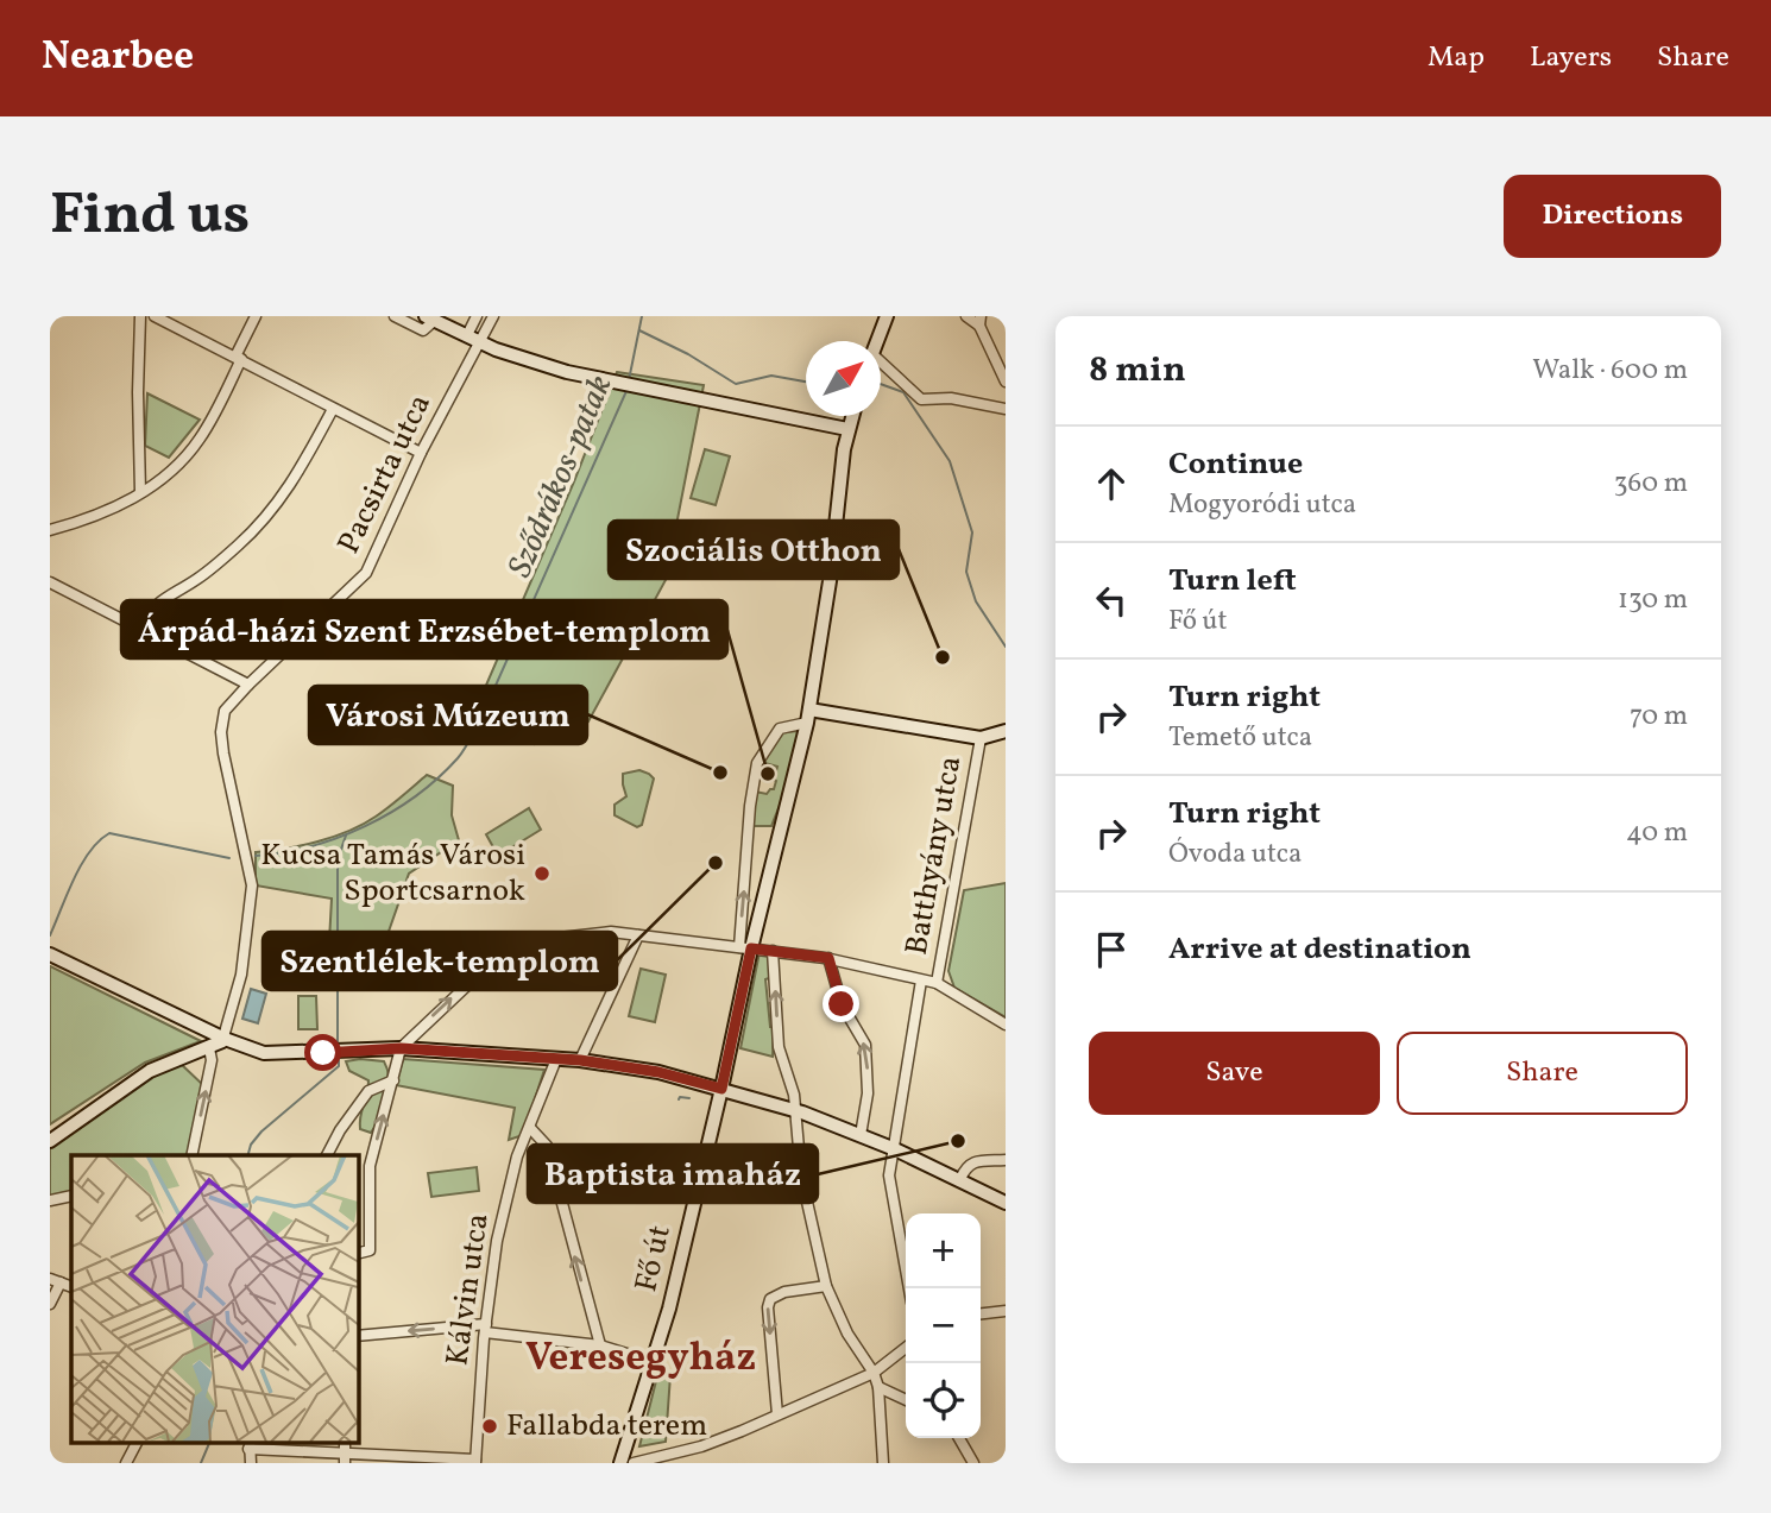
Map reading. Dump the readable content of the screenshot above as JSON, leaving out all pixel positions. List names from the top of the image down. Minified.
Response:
{"streets":{"main road":["Fő út"],"street":["Pacsirta utca","Batthyány utca","Kálvin utca"]},"districts":["Veresegyház"],"water":["Sződrákos-patak"],"places":["Szociális Otthon","Városi Múzeum","Árpád-házi Szent Erzsébet-templom","Szentlélek-templom","Kucsa Tamás Városi Sportcsarnok","Baptista imaház","Fallabda terem"],"north":"top right","page":{"header":"Nearbee","nav":["Map","Layers","Share"],"buttons":["Directions",["Save","Share"]],"title":"Find us","heading":["8 min","Walk · 600 m"],"list":[["Continue","Mogyoródi utca","360 m"],["Turn left","Fő út","130 m"],["Turn right","Temető utca","70 m"],["Turn right","Óvoda utca","40 m"],"Arrive at destination"],"map_buttons":["+","−"]}}
